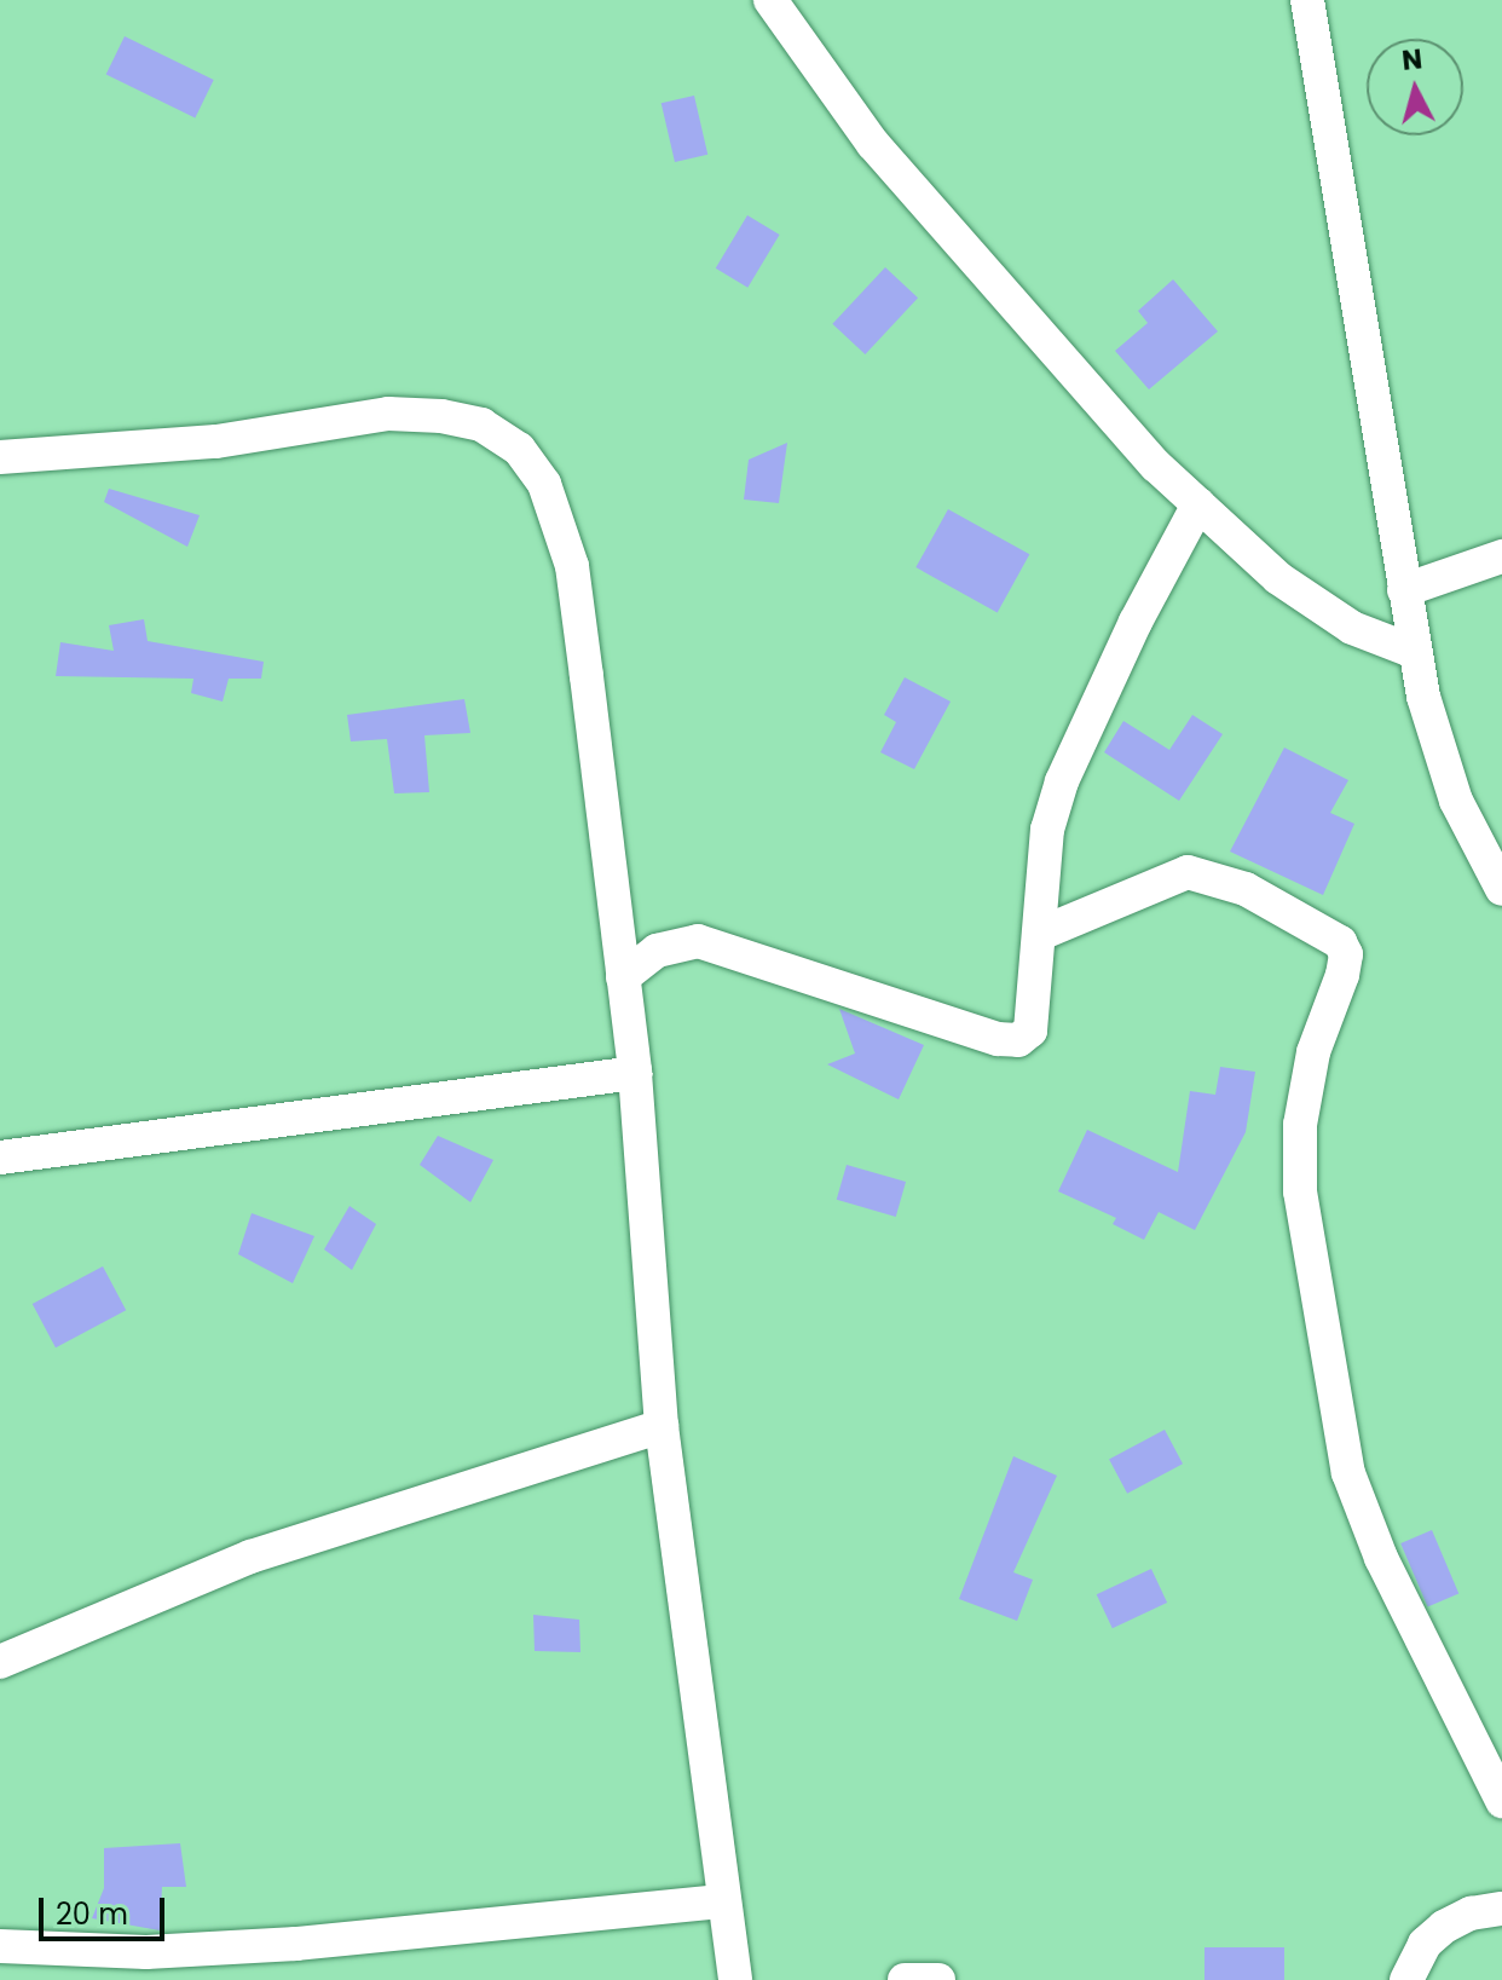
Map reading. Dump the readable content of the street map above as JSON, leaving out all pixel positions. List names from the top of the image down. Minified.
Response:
{"scale_bar":"20 m","north":"top"}
